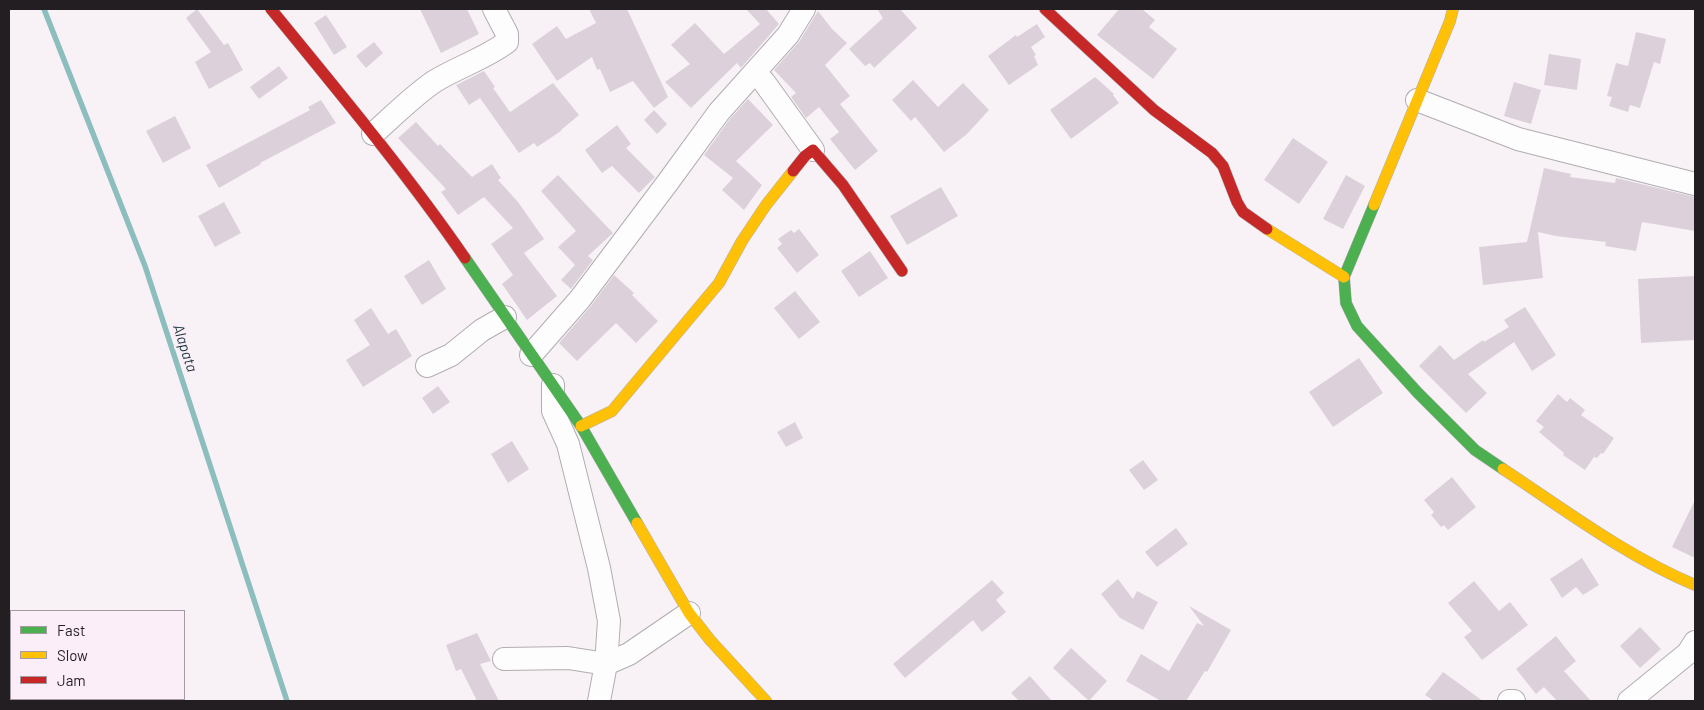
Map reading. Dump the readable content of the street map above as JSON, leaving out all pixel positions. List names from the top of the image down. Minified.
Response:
{"water":["Alapata"],"legend":["Fast","Slow","Jam"]}
